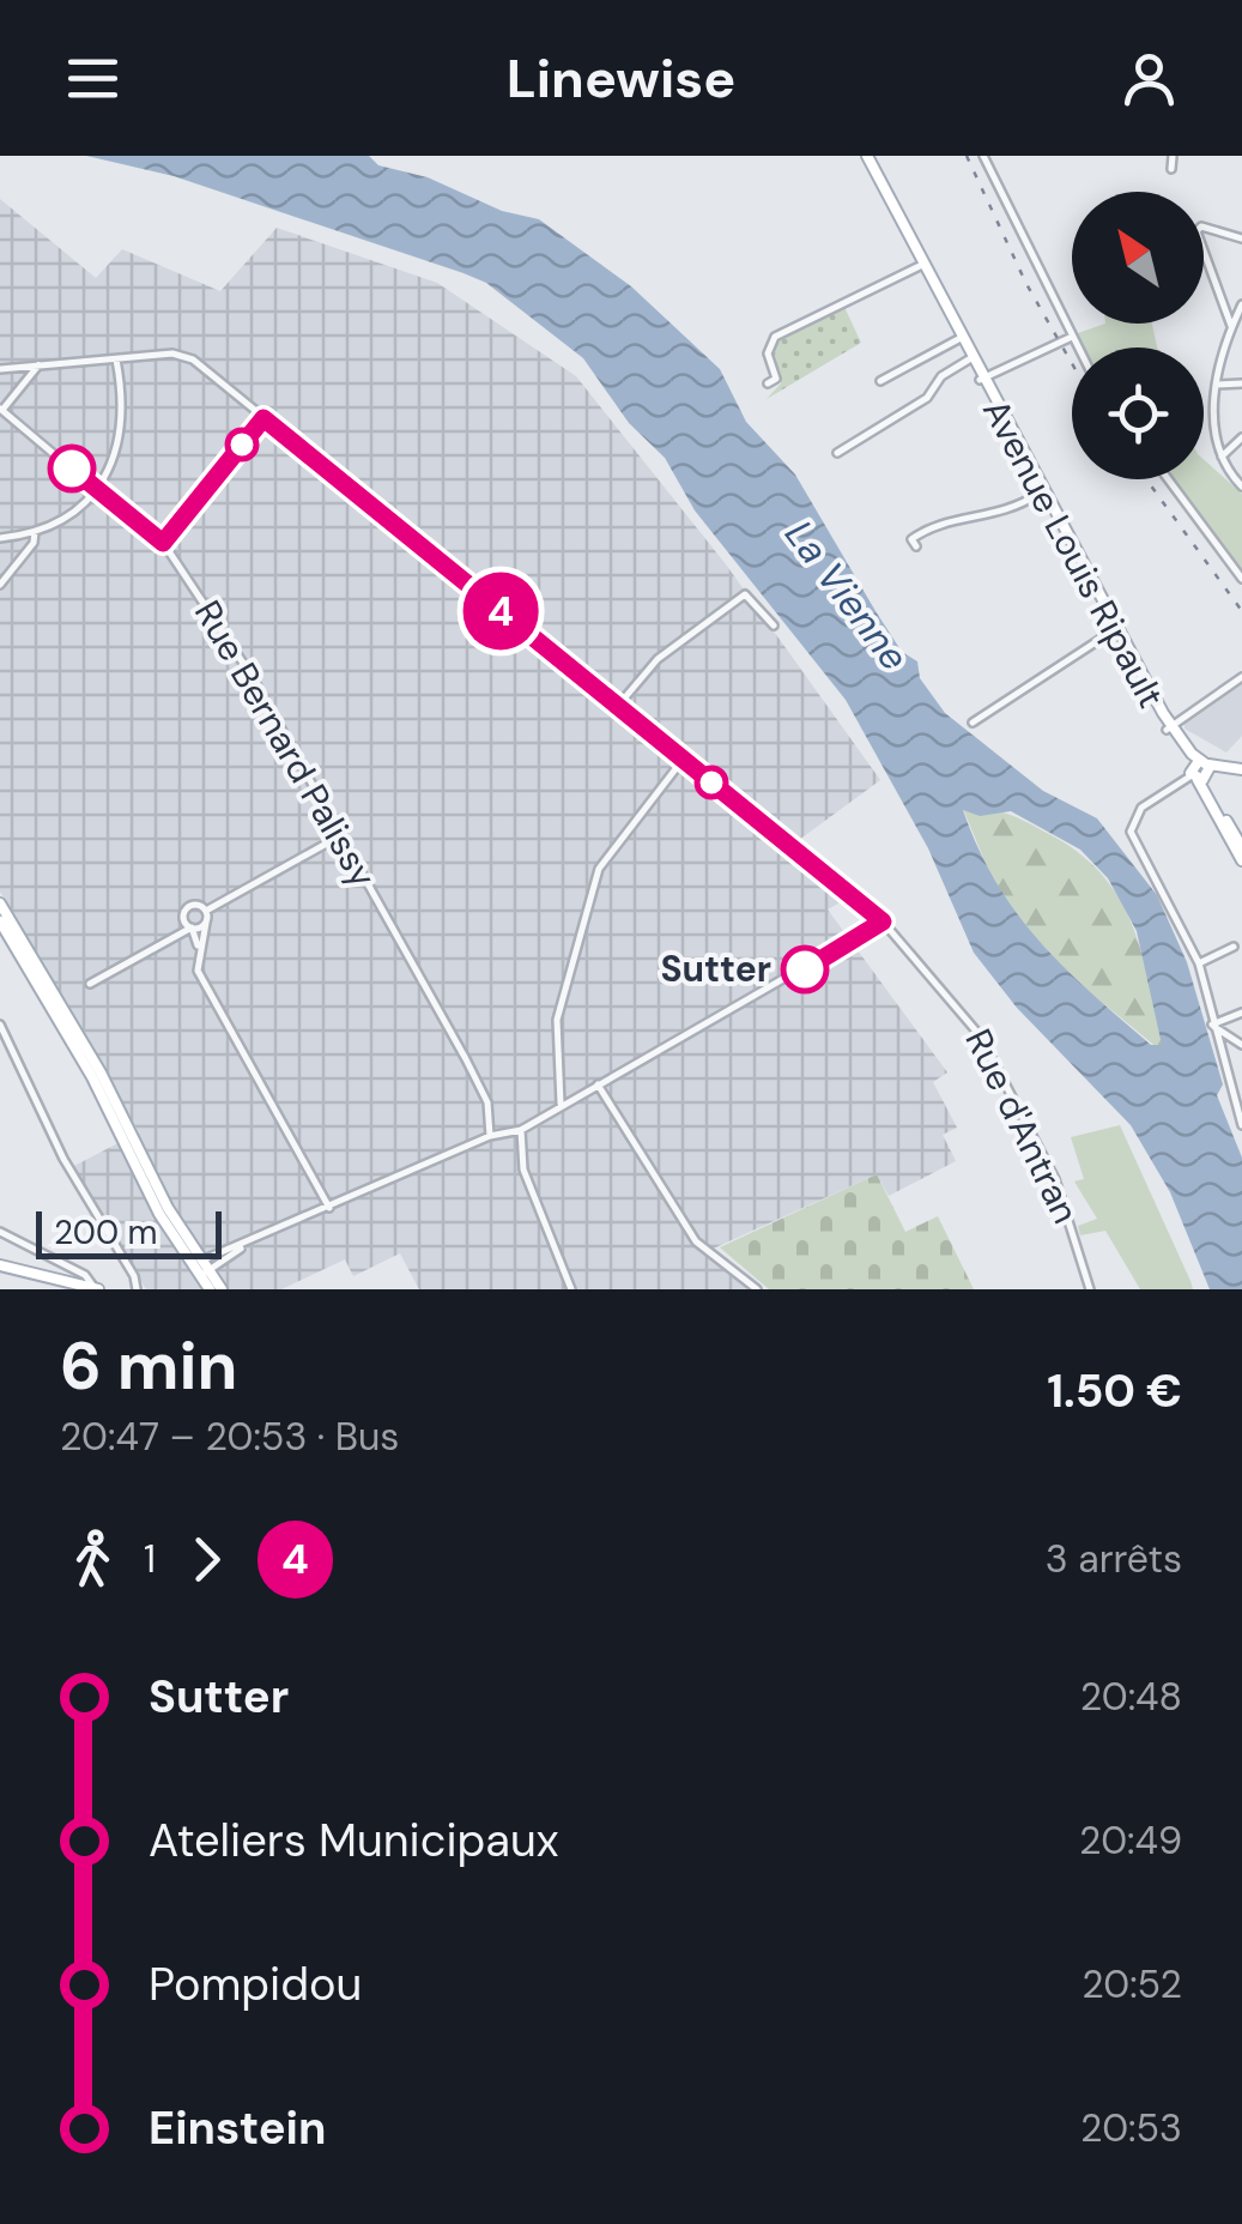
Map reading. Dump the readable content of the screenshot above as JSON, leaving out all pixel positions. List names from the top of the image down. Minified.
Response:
{"streets":{"main road":["Avenue Louis Ripault"],"street":["Rue Bernard Palissy","Rue d'Antran"]},"water":["La Vienne"],"places":["Sutter"],"lines":["bus line 4"],"scale_bar":"200 m","north":"top left","page":{"header":"Linewise","on_map":"4","scale":"200 m","heading":["6 min","20:47 – 20:53 · Bus","1.50 €"],"legs":["1","4","3 arrêts"],"list":[{"name":"Sutter","value":"20:48"},{"name":"Ateliers Municipaux","value":"20:49"},{"name":"Pompidou","value":"20:52"},{"name":"Einstein","value":"20:53"}]}}
